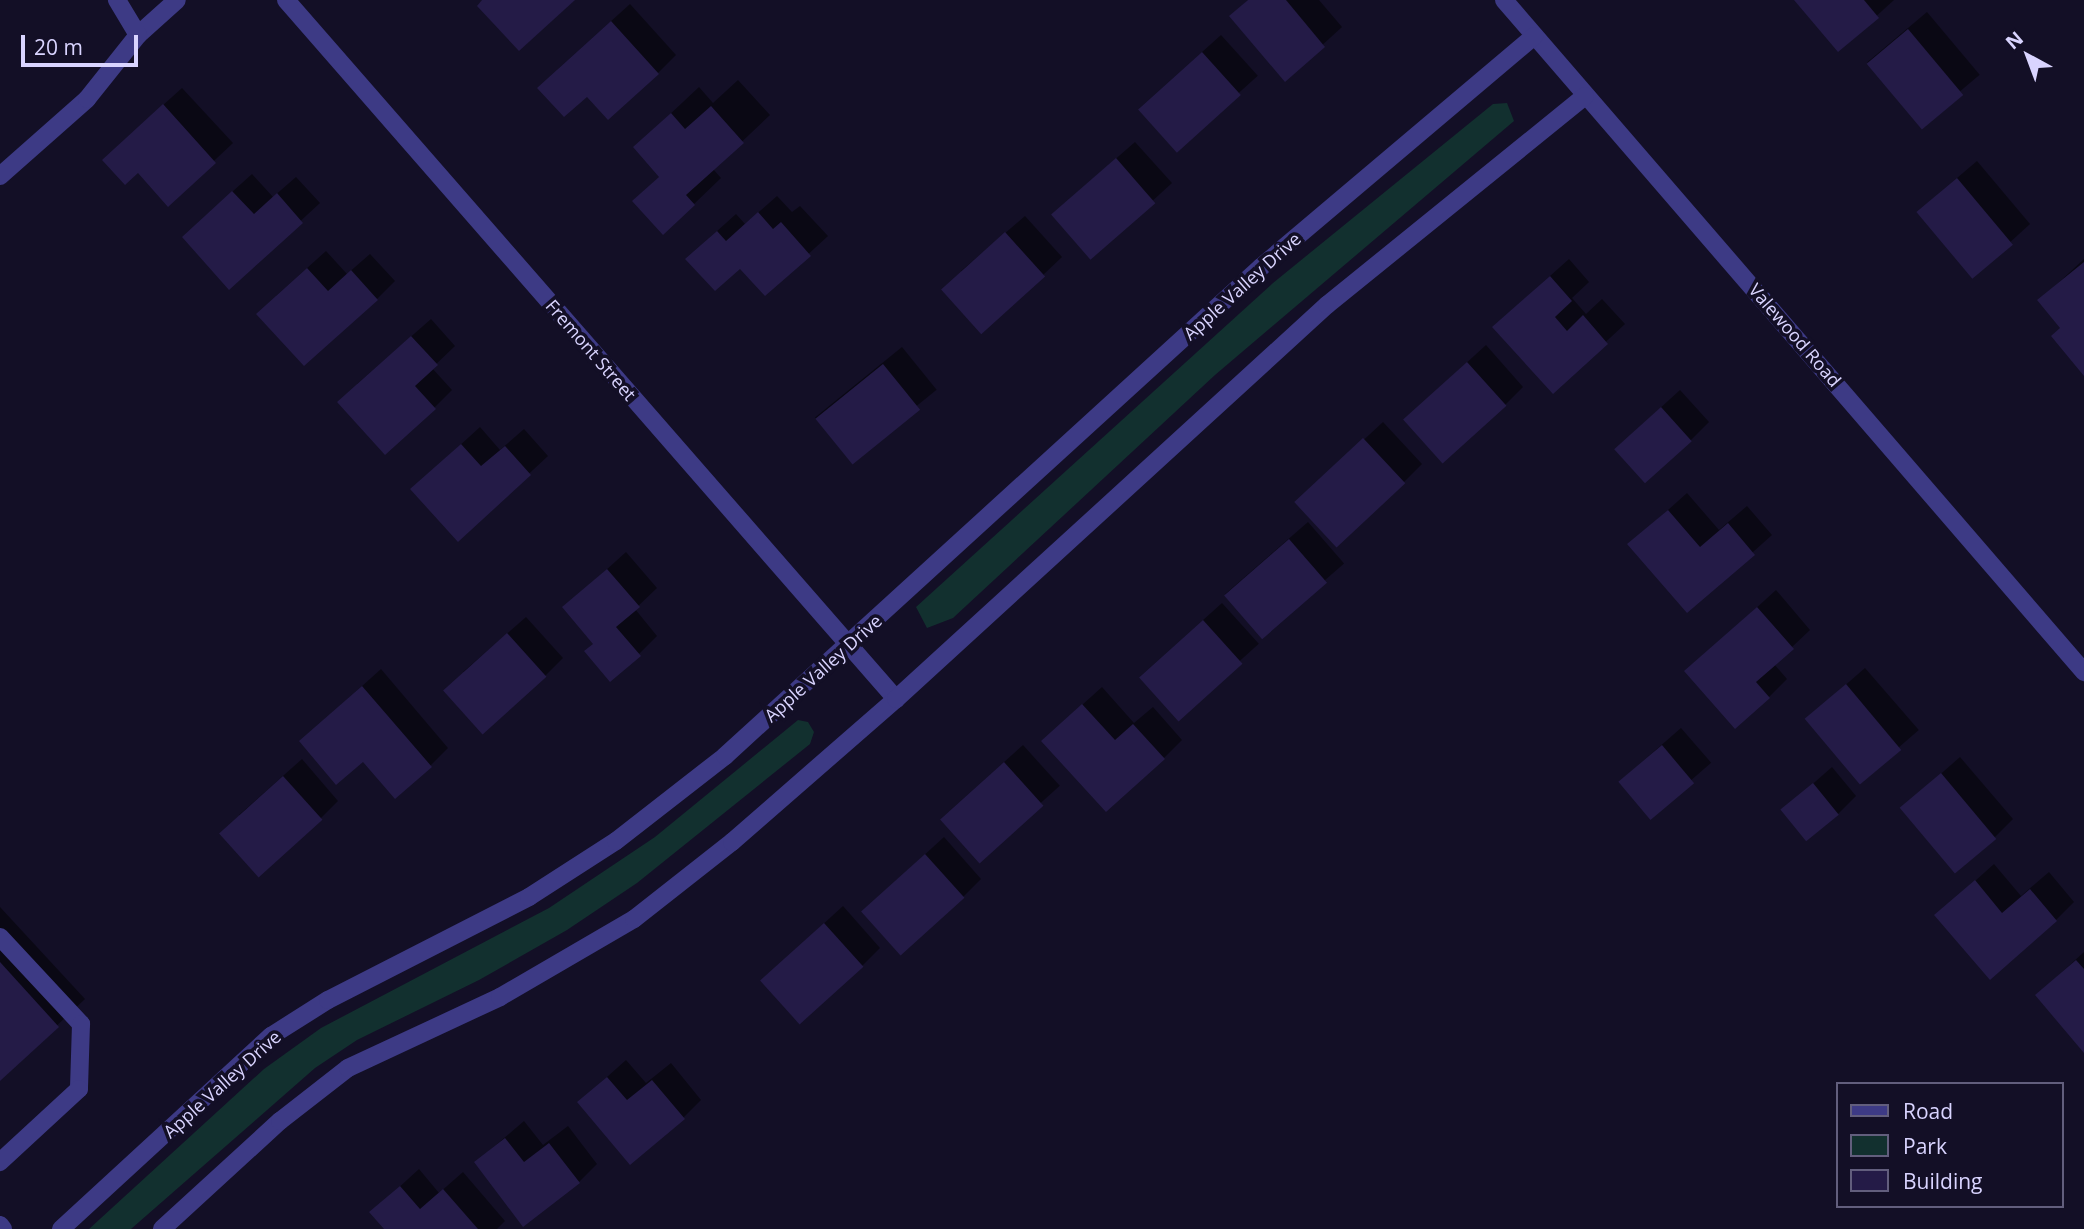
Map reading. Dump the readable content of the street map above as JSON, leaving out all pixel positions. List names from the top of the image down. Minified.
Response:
{"streets":{"street":["Apple Valley Drive","Valewood Road","Fremont Street"]},"crossings":[["Apple Valley Drive","Valewood Road"],["Apple Valley Drive","Fremont Street"]],"legend":["Road","Park","Building"],"scale_bar":"20 m","north":"top left"}
